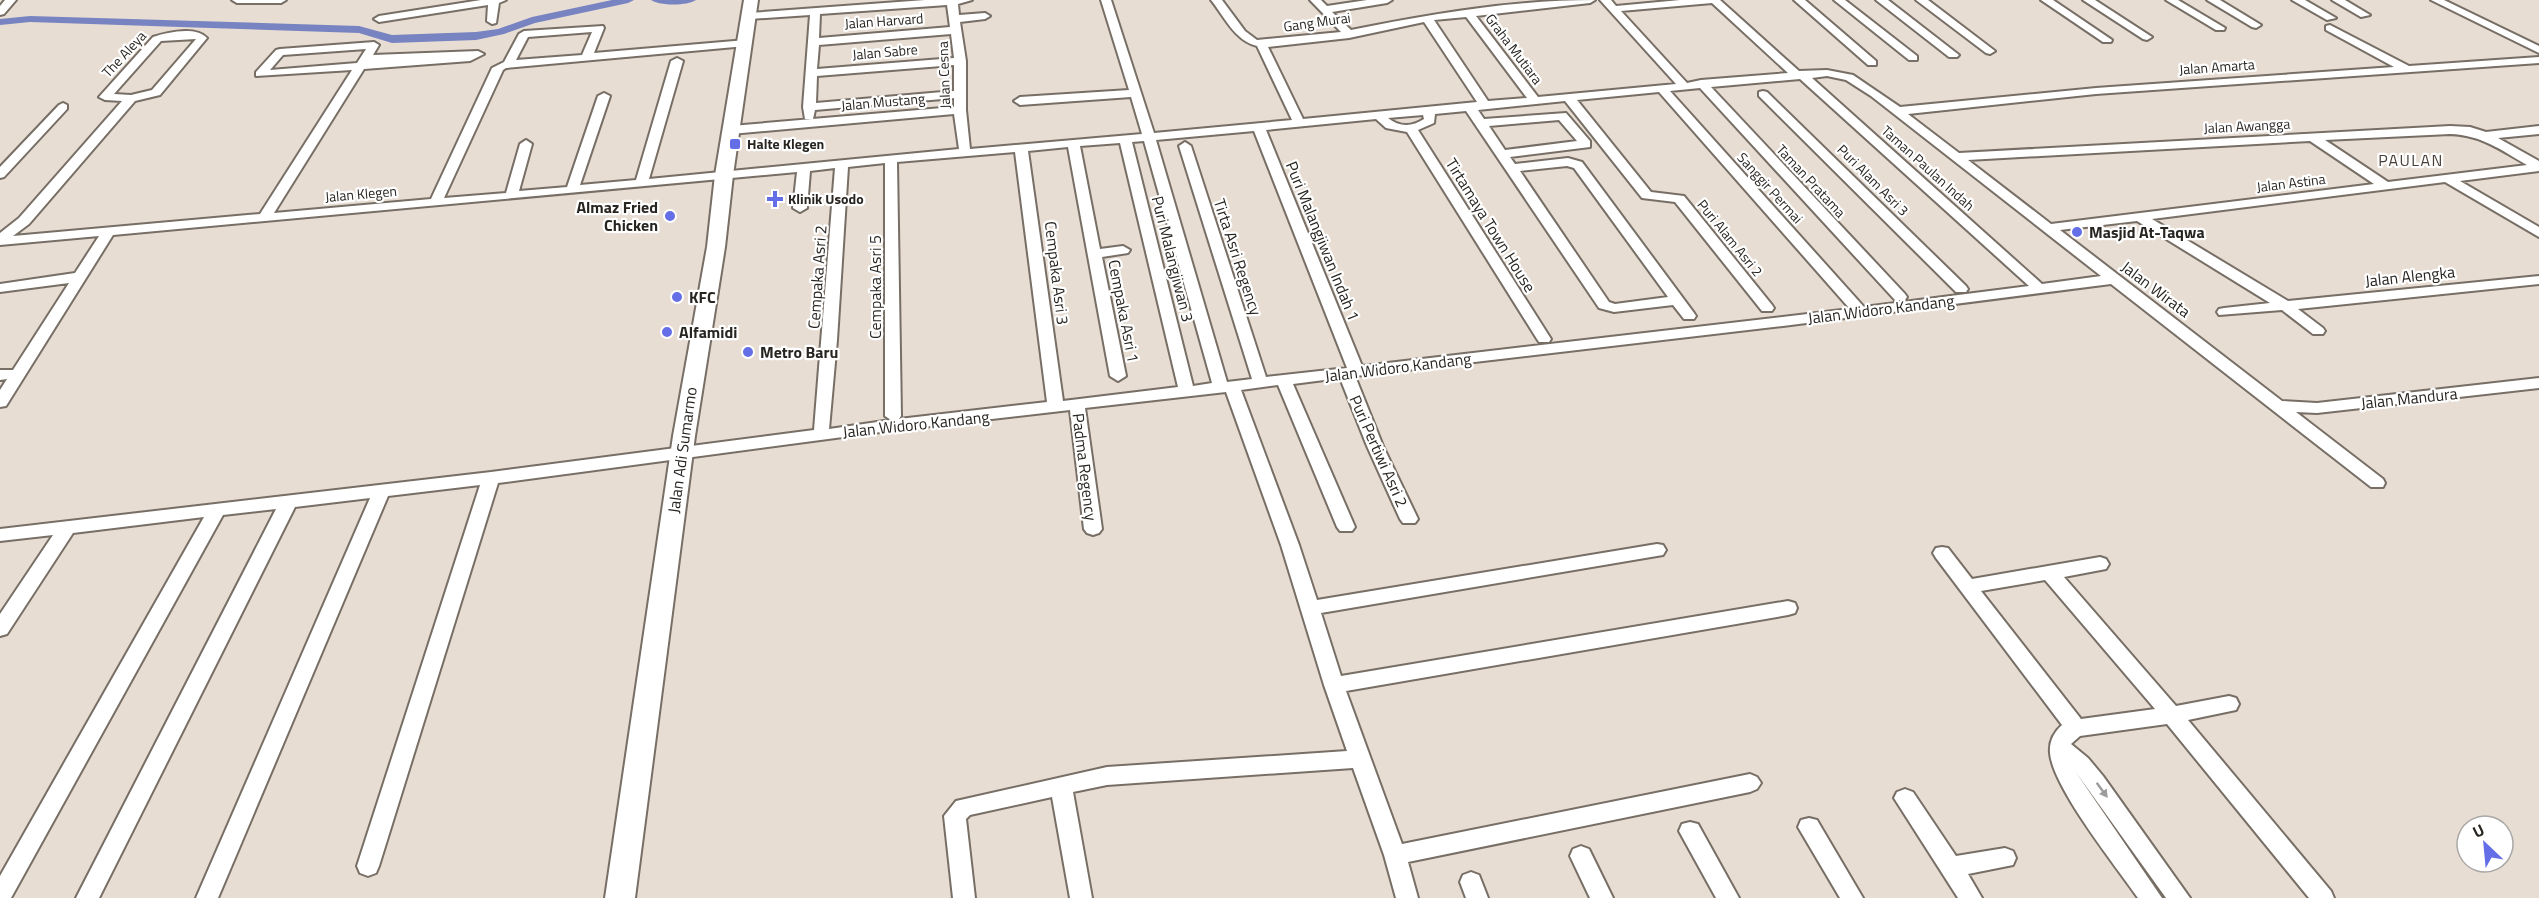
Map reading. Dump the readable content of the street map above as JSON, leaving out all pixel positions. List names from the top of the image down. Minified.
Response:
{"streets":{"main road":["Jalan Adi Sumarmo"],"street":["Jalan Harvard","Gang Murai","Graha Mutiara","Jalan Sabre","The Aleya","Jalan Amarta","Jalan Cesna","Jalan Mustang","Jalan Awangga","Taman Paulan Indah","Puri Alam Asri 3","Taman Pratama","Jalan Astina","Sanggir Permai","Jalan Klegen","Tirtamaya Town House","Puri Alam Asri 2","Puri Malangjiwan Indah 1","Tirta Asri Regency","Puri Malangjiwan 3","Cempaka Asri 3","Jalan Alengka","Cempaka Asri 2","Cempaka Asri 5","Jalan Wirata","Jalan Widoro Kandang","Cempaka Asri 1","Jalan Mandura","Puri Pertiwi Asri 2","Padma Regency"]},"crossings":[["Jalan Harvard","Jalan Cesna"],["Graha Mutiara","Jalan Wirata"],["Jalan Sabre","Jalan Cesna"],["Jalan Amarta","Jalan Wirata"],["Jalan Cesna","Jalan Mustang"],["Jalan Mustang","Jalan Adi Sumarmo"],["Jalan Awangga","Jalan Wirata"],["Taman Paulan Indah","Jalan Wirata"],["Puri Alam Asri 3","Jalan Wirata"],["Taman Pratama","Jalan Wirata"],["Jalan Astina","Jalan Wirata"],["Sanggir Permai","Jalan Wirata"],["Jalan Klegen","Tirta Asri Regency"],["Jalan Klegen","Puri Malangjiwan 3"],["Jalan Klegen","Cempaka Asri 3"],["Jalan Klegen","Cempaka Asri 2"],["Jalan Klegen","Cempaka Asri 5"],["Jalan Klegen","Jalan Wirata"],["Jalan Klegen","Cempaka Asri 1"],["Jalan Klegen","Jalan Adi Sumarmo"],["Puri Alam Asri 2","Jalan Wirata"],["Puri Malangjiwan Indah 1","Jalan Wirata"],["Puri Malangjiwan Indah 1","Jalan Widoro Kandang"],["Puri Malangjiwan Indah 1","Puri Pertiwi Asri 2"],["Tirta Asri Regency","Jalan Wirata"],["Jalan Wirata","Jalan Widoro Kandang"],["Jalan Wirata","Jalan Mandura"],["Jalan Widoro Kandang","Jalan Adi Sumarmo"],["Jalan Widoro Kandang","Puri Pertiwi Asri 2"],["Jalan Widoro Kandang","Padma Regency"]],"districts":["PAULAN"],"places":{"transit":["Halte Klegen"],"health":["Klinik Usodo"],"other":["Almaz Fried Chicken","Masjid At-Taqwa","KFC","Alfamidi","Metro Baru"]},"north":"top left"}
